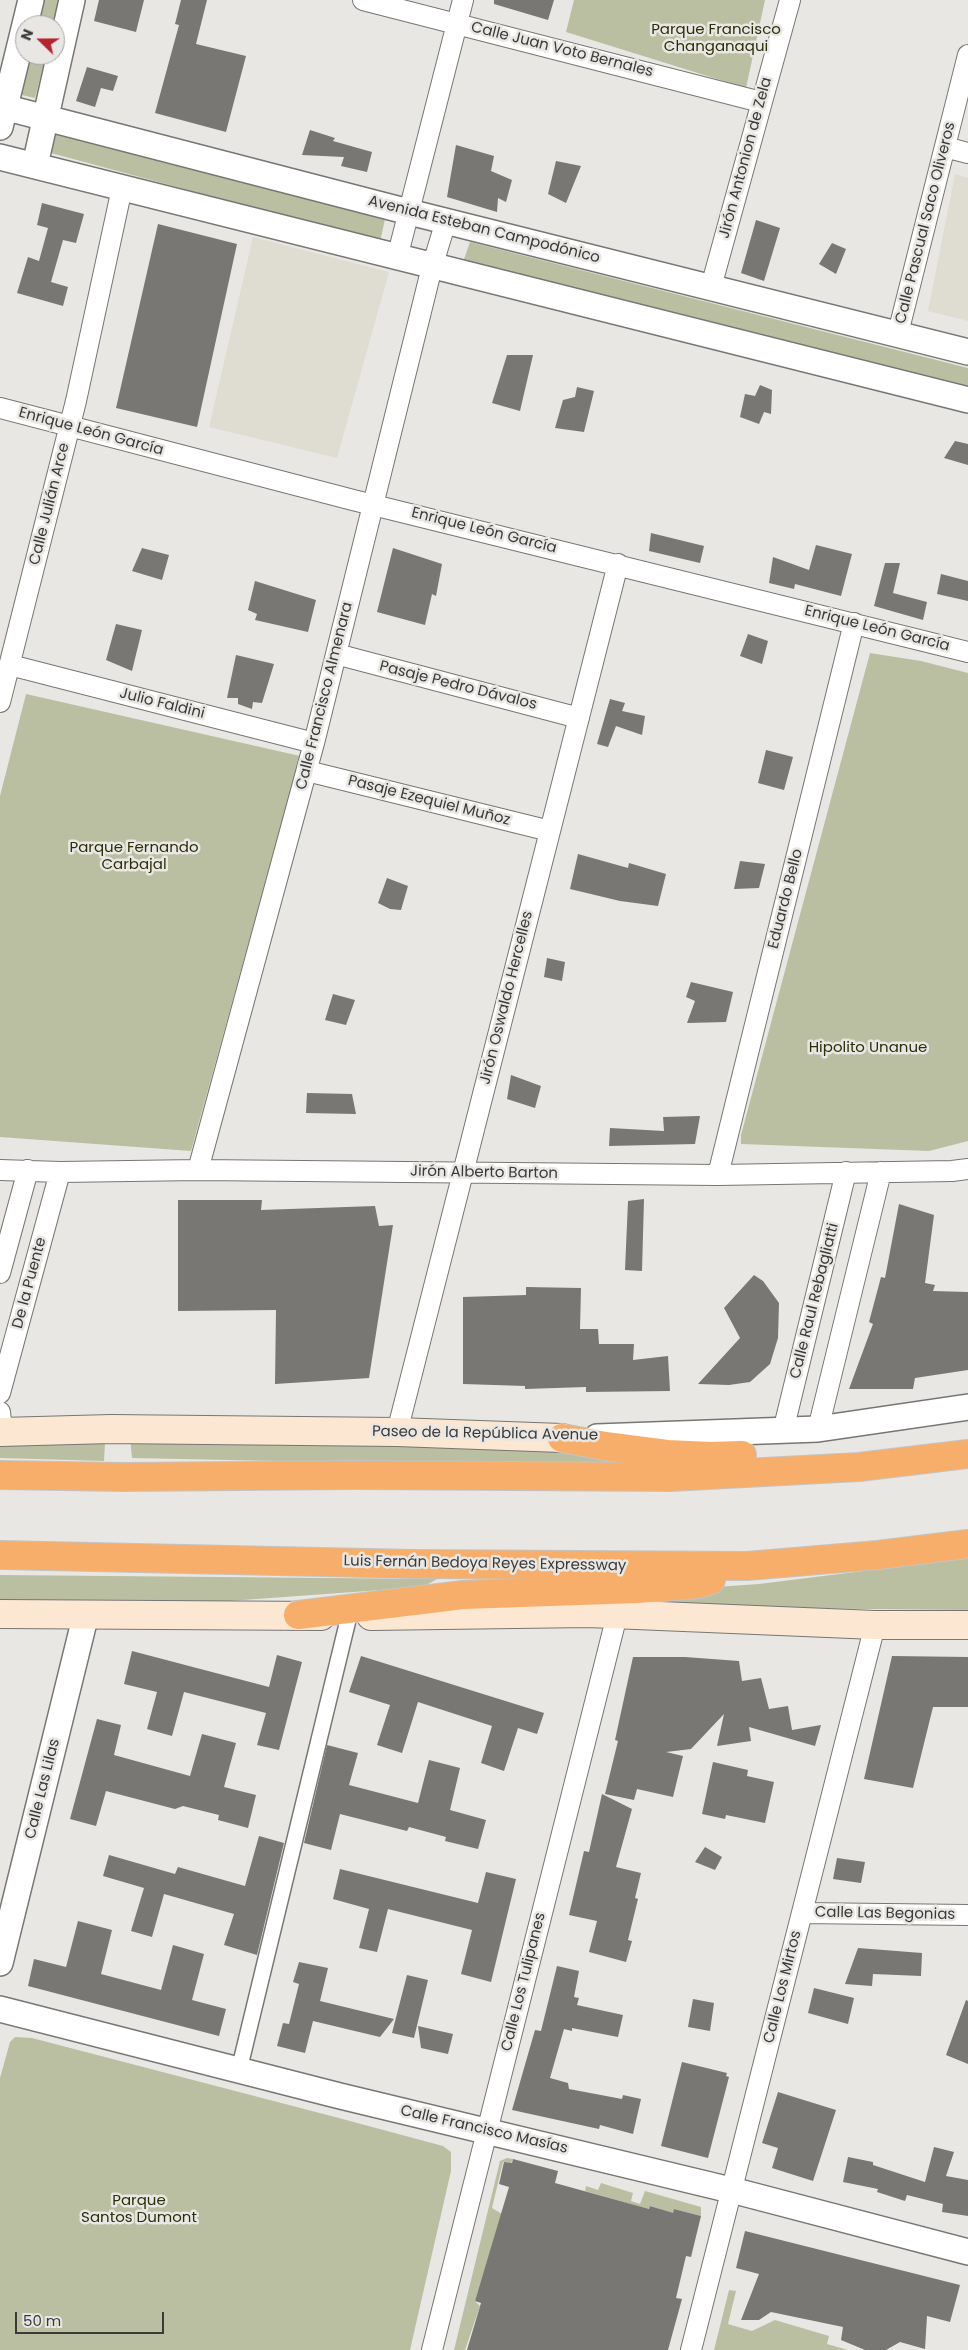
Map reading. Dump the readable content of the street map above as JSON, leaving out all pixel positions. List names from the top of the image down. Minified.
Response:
{"streets":{"highway":["Luis Fernán Bedoya Reyes Expressway"],"main road":["Paseo de la República Avenue"],"street":["Calle Juan Voto Bernales","Jirón Antonion de Zela","Calle Pascual Saco Oliveros","Avenida Esteban Campodónico","Enrique León García","Calle Julián Arce","Pasaje Pedro Dávalos","Calle Francisco Almenara","Julio Faldini","Pasaje Ezequiel Muñoz","Eduardo Bello","Jirón Oswaldo Hercelles","Jirón Alberto Barton","De la Puente","Calle Raul Rebagliatti","Calle Las Lilas","Calle Las Begonias","Calle Los Tulipanes","Calle Los Mirtos","Calle Francisco Masías"]},"crossings":[["Calle Juan Voto Bernales","Jirón Antonion de Zela"],["Jirón Antonion de Zela","Avenida Esteban Campodónico"],["Calle Pascual Saco Oliveros","Avenida Esteban Campodónico"],["Avenida Esteban Campodónico","Calle Francisco Almenara"],["Enrique León García","Calle Julián Arce"],["Enrique León García","Calle Francisco Almenara"],["Enrique León García","Eduardo Bello"],["Enrique León García","Jirón Oswaldo Hercelles"],["Calle Julián Arce","Julio Faldini"],["Pasaje Pedro Dávalos","Calle Francisco Almenara"],["Pasaje Pedro Dávalos","Jirón Oswaldo Hercelles"],["Calle Francisco Almenara","Julio Faldini"],["Calle Francisco Almenara","Pasaje Ezequiel Muñoz"],["Calle Francisco Almenara","Jirón Alberto Barton"],["Pasaje Ezequiel Muñoz","Jirón Oswaldo Hercelles"],["Eduardo Bello","Jirón Alberto Barton"],["Jirón Oswaldo Hercelles","Jirón Alberto Barton"],["Jirón Oswaldo Hercelles","Paseo de la República Avenue"],["Jirón Alberto Barton","De la Puente"],["Jirón Alberto Barton","Calle Raul Rebagliatti"],["Calle Raul Rebagliatti","Paseo de la República Avenue"],["Calle Las Begonias","Calle Los Mirtos"],["Calle Los Tulipanes","Calle Francisco Masías"],["Calle Los Mirtos","Calle Francisco Masías"]],"parks":["Parque Francisco Changanaqui","Parque Fernando Carbajal","Hipolito Unanue","Parque Santos Dumont"],"scale_bar":"50 m","north":"left"}
